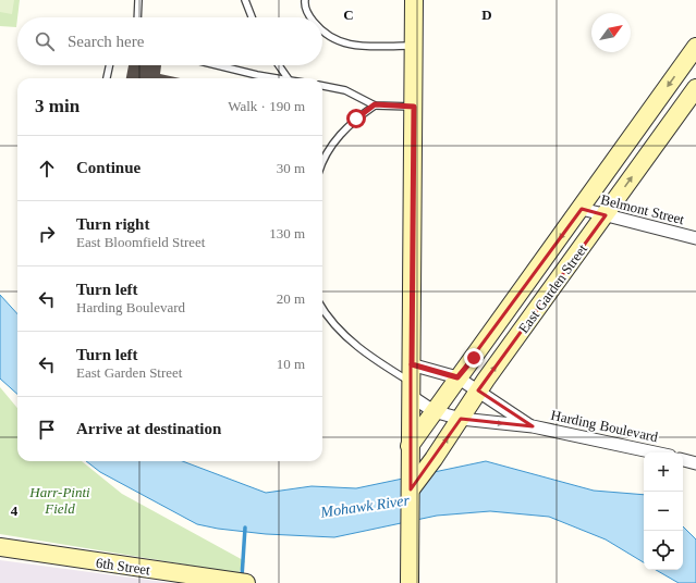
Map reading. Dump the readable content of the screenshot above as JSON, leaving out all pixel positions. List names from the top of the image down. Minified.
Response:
{"streets":{"street":["Belmont Street","East Garden Street","Harding Boulevard","6th Street"]},"crossings":[["Belmont Street","East Garden Street"],["East Garden Street","Harding Boulevard"]],"water":["Mohawk River"],"parks":["Harr-Pinti Field"],"north":"top right","page":{"search":"Search here","heading":["3 min","Walk · 190 m"],"list":[["Continue","30 m"],["Turn right","East Bloomfield Street","130 m"],["Turn left","Harding Boulevard","20 m"],["Turn left","East Garden Street","10 m"],"Arrive at destination"],"map_buttons":["+","−"]},"grid":{"columns":["C","D"],"rows":["4"]}}
